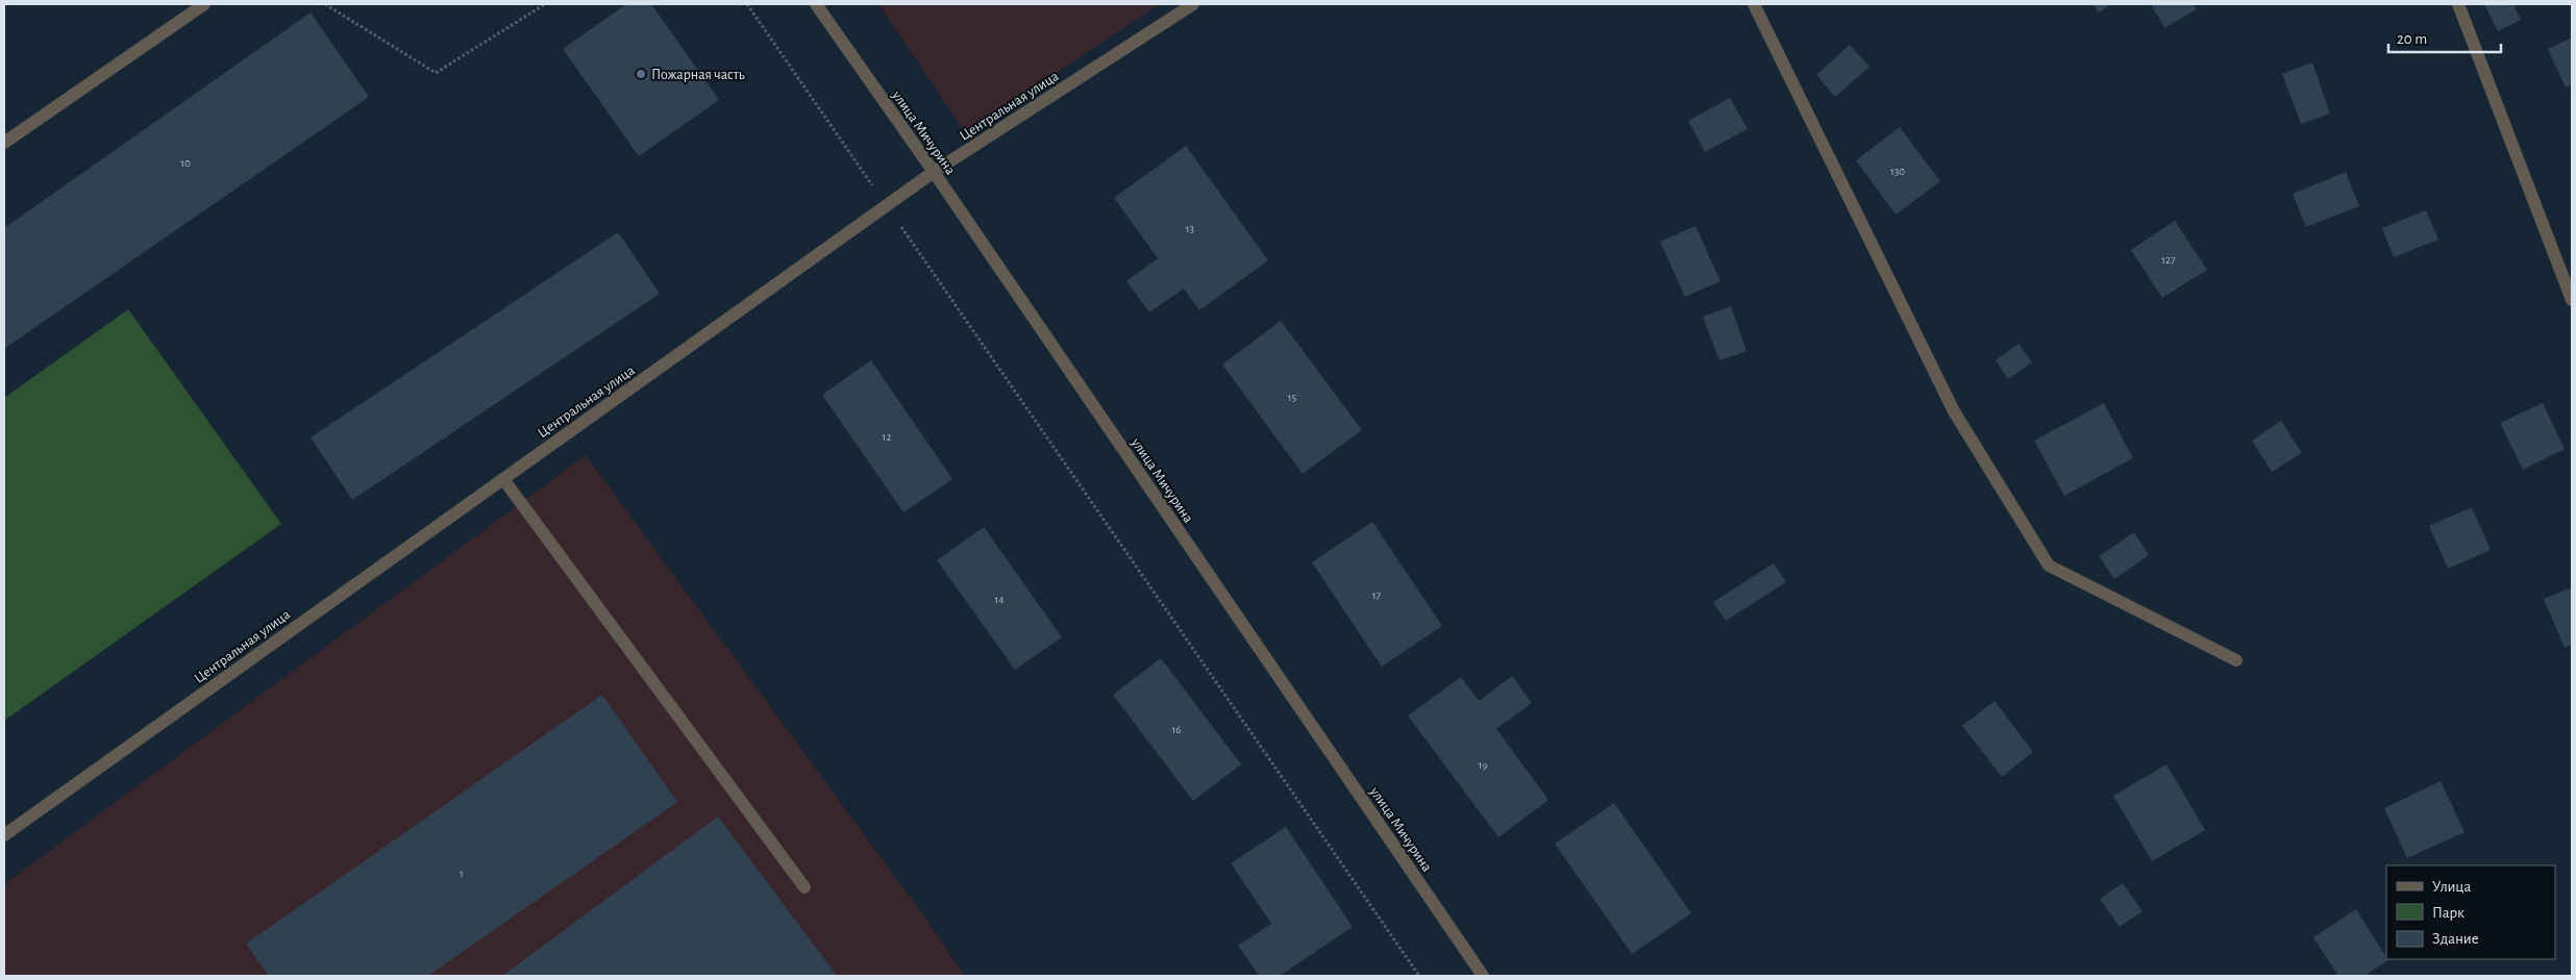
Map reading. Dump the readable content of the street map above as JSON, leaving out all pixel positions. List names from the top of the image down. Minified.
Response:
{"streets":{"street":["Центральная улица","улица Мичурина"]},"crossings":[["Центральная улица","улица Мичурина"]],"places":["Пожарная часть"],"house_numbers":["10","130","13","127","15","12","17","14","16","19","1"],"legend":["Улица","Парк","Здание"],"scale_bar":"20 m"}
